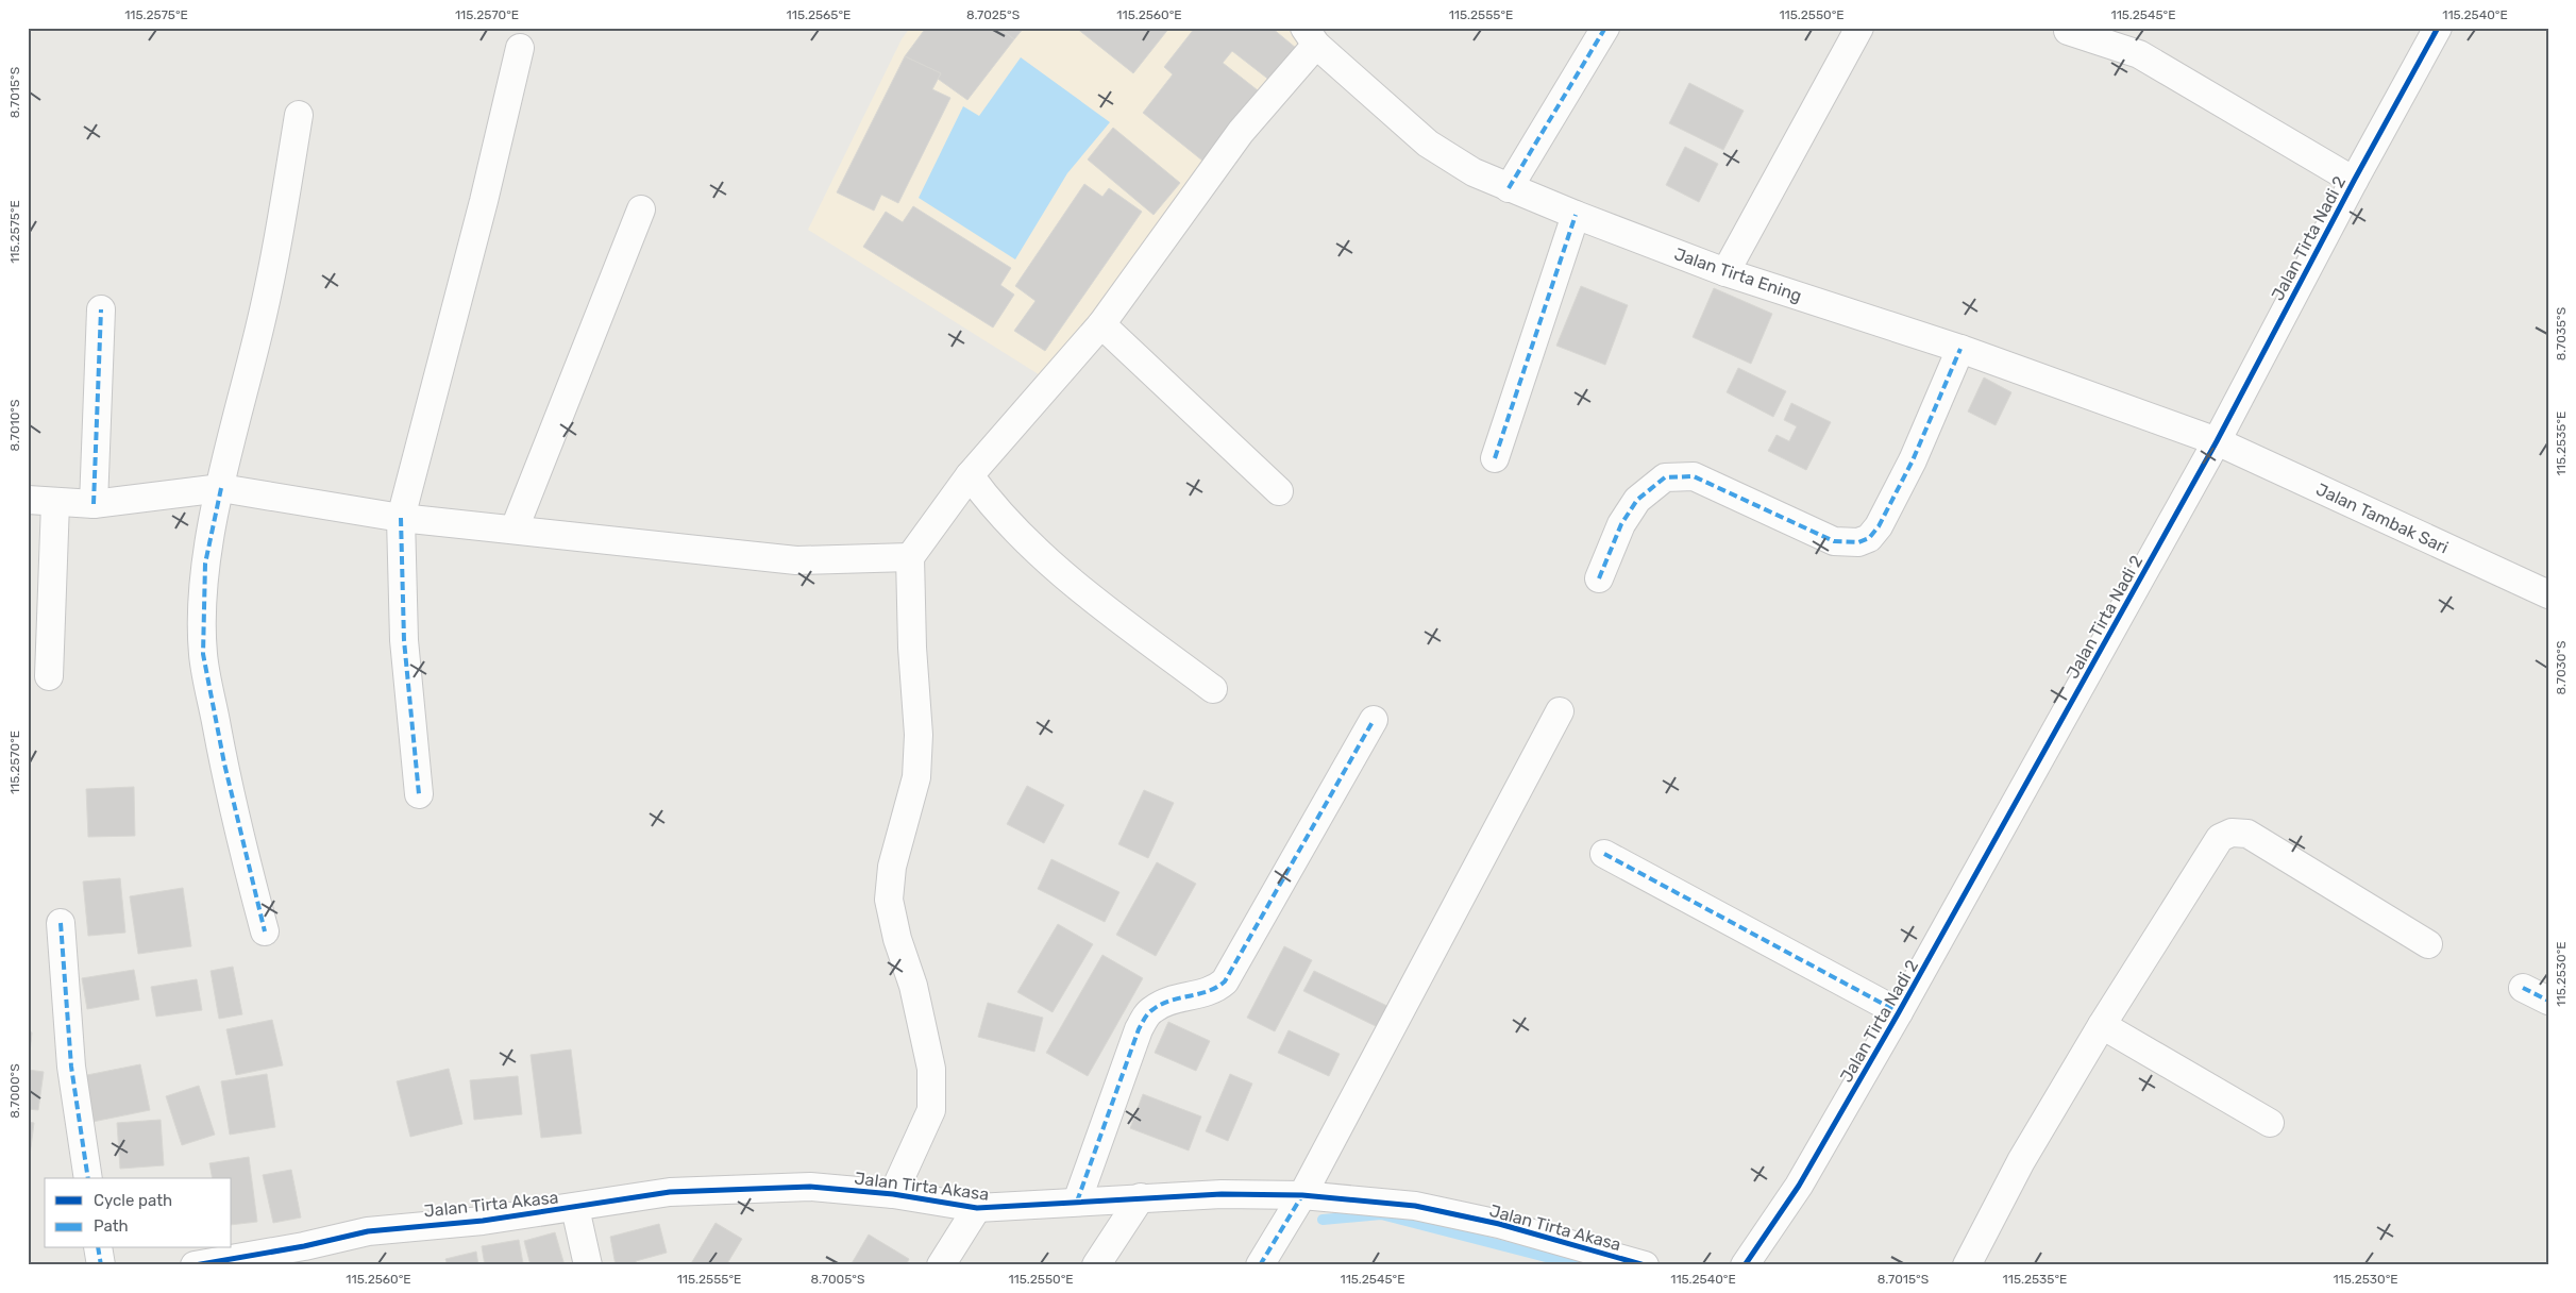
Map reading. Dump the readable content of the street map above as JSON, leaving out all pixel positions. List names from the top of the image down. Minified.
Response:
{"streets":{"street":["Jalan Tirta Nadi 2","Jalan Tirta Ening","Jalan Tambak Sari","Jalan Tirta Akasa"]},"crossings":[["Jalan Tirta Nadi 2","Jalan Tirta Ening"],["Jalan Tirta Nadi 2","Jalan Tambak Sari"],["Jalan Tirta Ening","Jalan Tambak Sari"]],"legend":["Cycle path","Path"],"coordinates":["115.2575°E","115.2570°E","115.2565°E","8.7025°S","115.2560°E","115.2555°E","115.2550°E","115.2545°E","115.2540°E","8.7015°S","8.7035°S","8.7010°S","115.2535°E","8.7030°S","115.2530°E","8.7000°S","8.7005°S"]}
